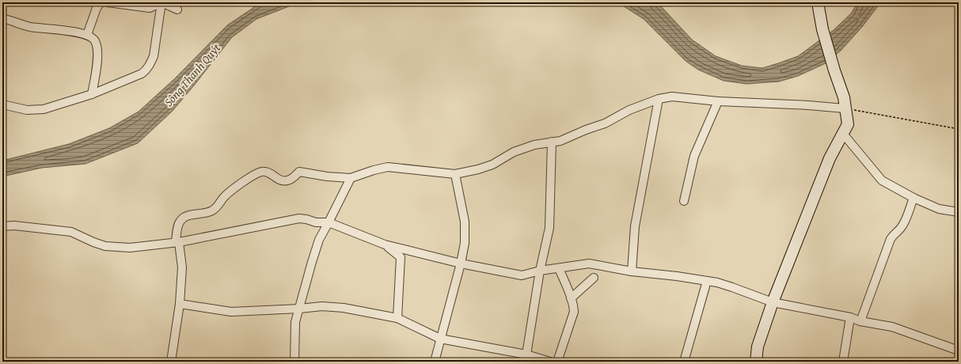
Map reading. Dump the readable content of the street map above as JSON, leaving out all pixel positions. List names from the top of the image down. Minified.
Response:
{"water":["Sông Thanh Quýt"]}
